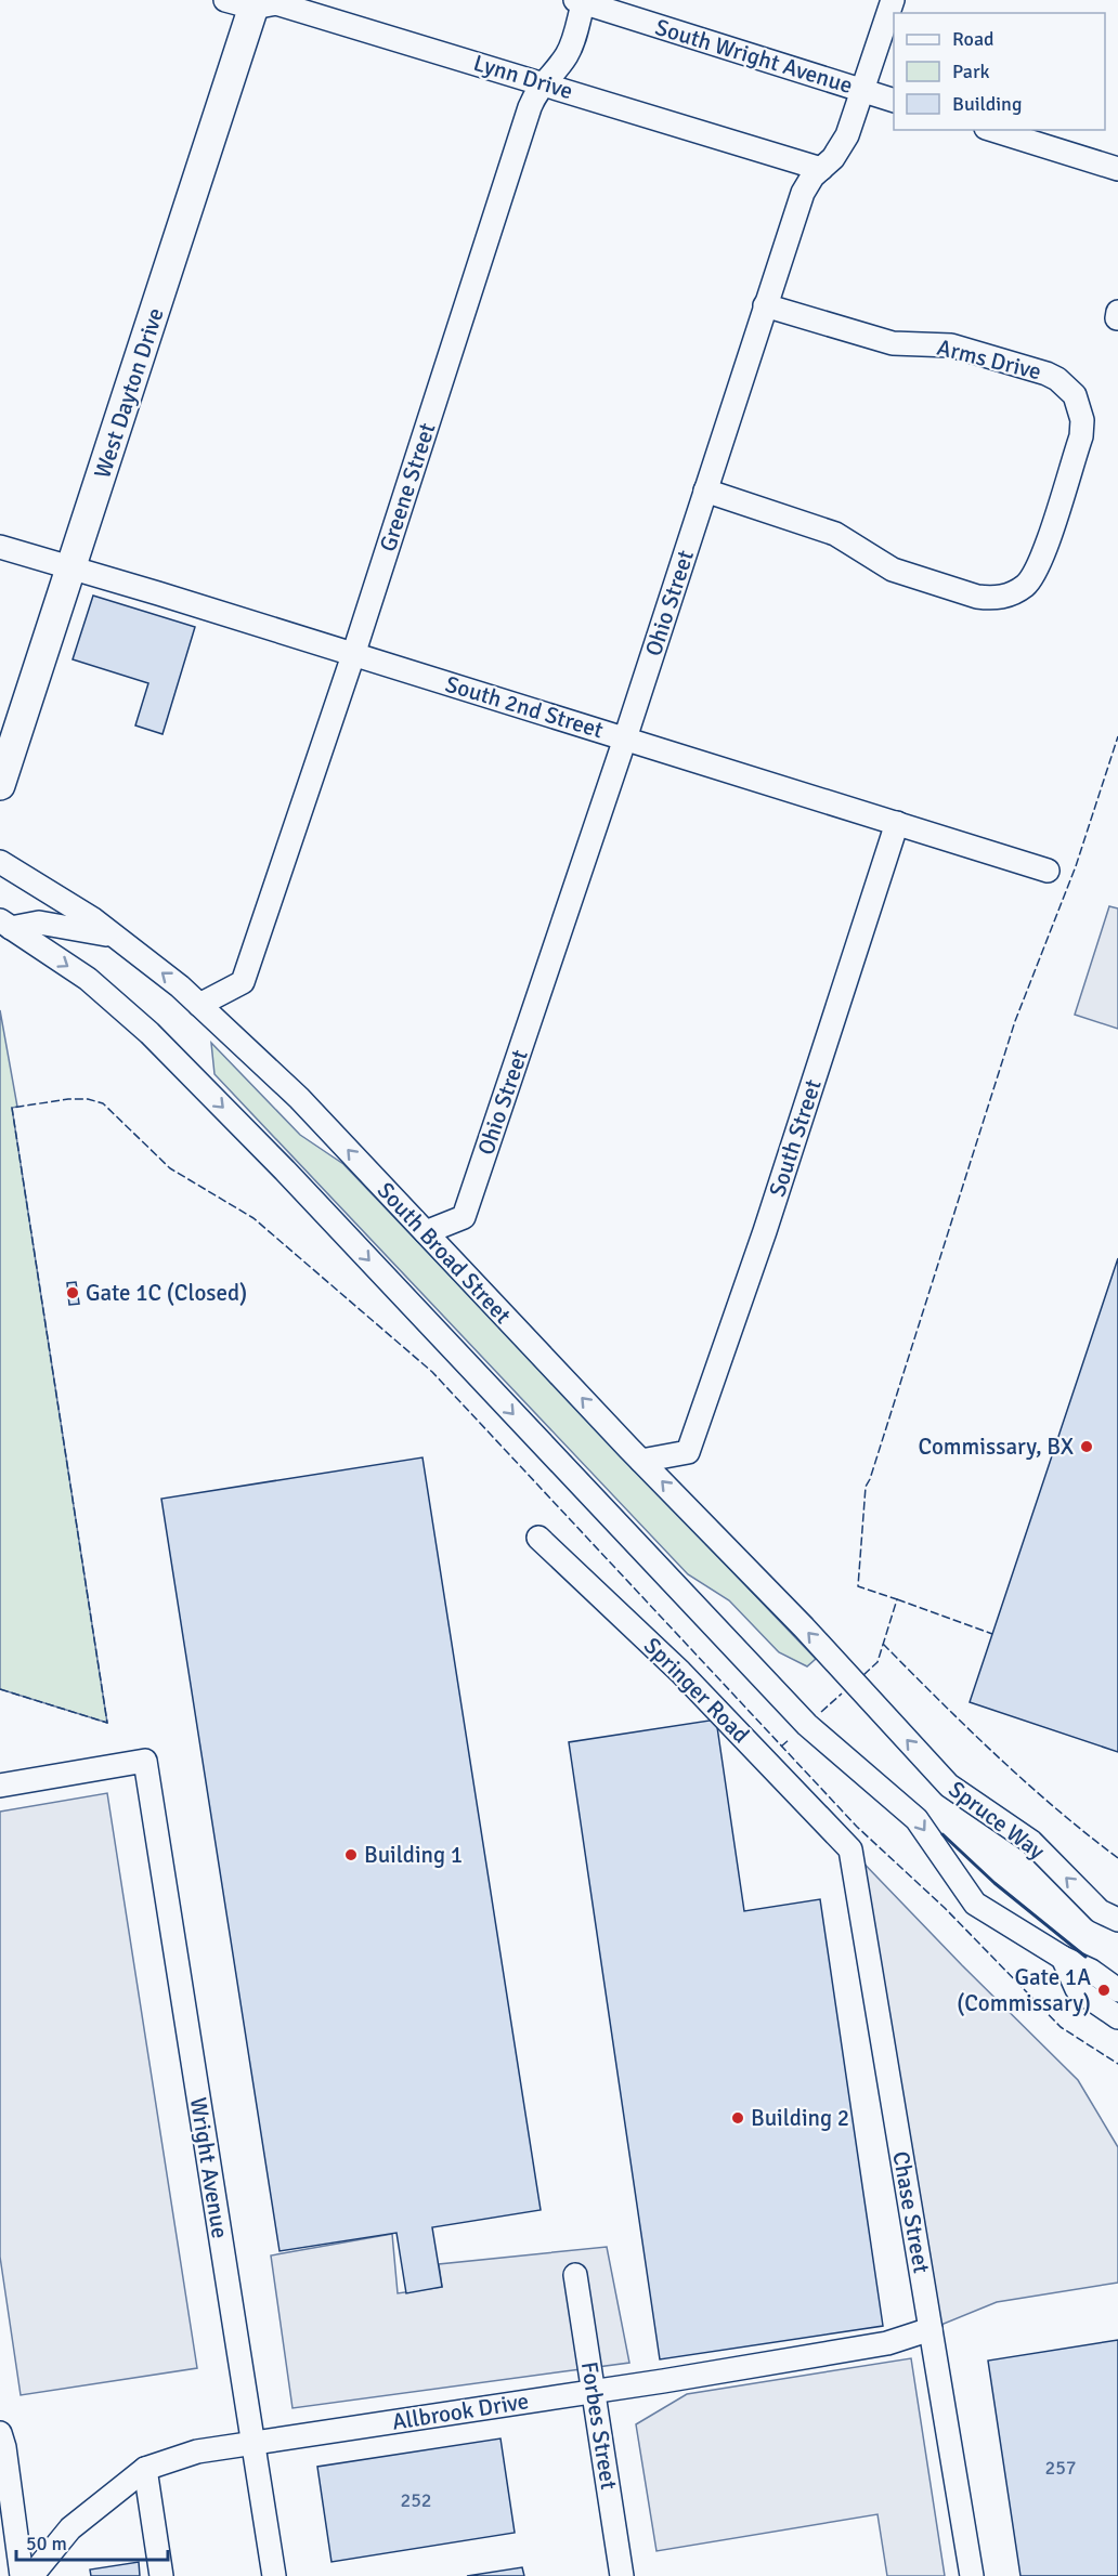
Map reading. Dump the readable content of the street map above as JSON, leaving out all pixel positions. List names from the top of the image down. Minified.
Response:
{"streets":{"main road":["West Dayton Drive"],"street":["South Wright Avenue","Lynn Drive","Arms Drive","Greene Street","Ohio Street","South 2nd Street","South Street","South Broad Street","Springer Road","Spruce Way","Wright Avenue","Chase Street","Allbrook Drive","Forbes Street"]},"crossings":[["South Wright Avenue","Greene Street"],["South Wright Avenue","Ohio Street"],["Lynn Drive","West Dayton Drive"],["Lynn Drive","Greene Street"],["Lynn Drive","Ohio Street"],["Arms Drive","Ohio Street"],["West Dayton Drive","South 2nd Street"],["Greene Street","South 2nd Street"],["Greene Street","South Broad Street"],["Ohio Street","South 2nd Street"],["Ohio Street","South Broad Street"],["South 2nd Street","South Street"],["South Street","South Broad Street"],["South Broad Street","Spruce Way"],["Springer Road","Chase Street"],["Wright Avenue","Allbrook Drive"],["Chase Street","Allbrook Drive"],["Allbrook Drive","Forbes Street"]],"places":["Gate 1C (Closed)","Commissary, BX","Building 1","Gate 1A (Commissary)","Building 2"],"house_numbers":["257","252"],"legend":["Road","Park","Building"],"scale_bar":"50 m"}
